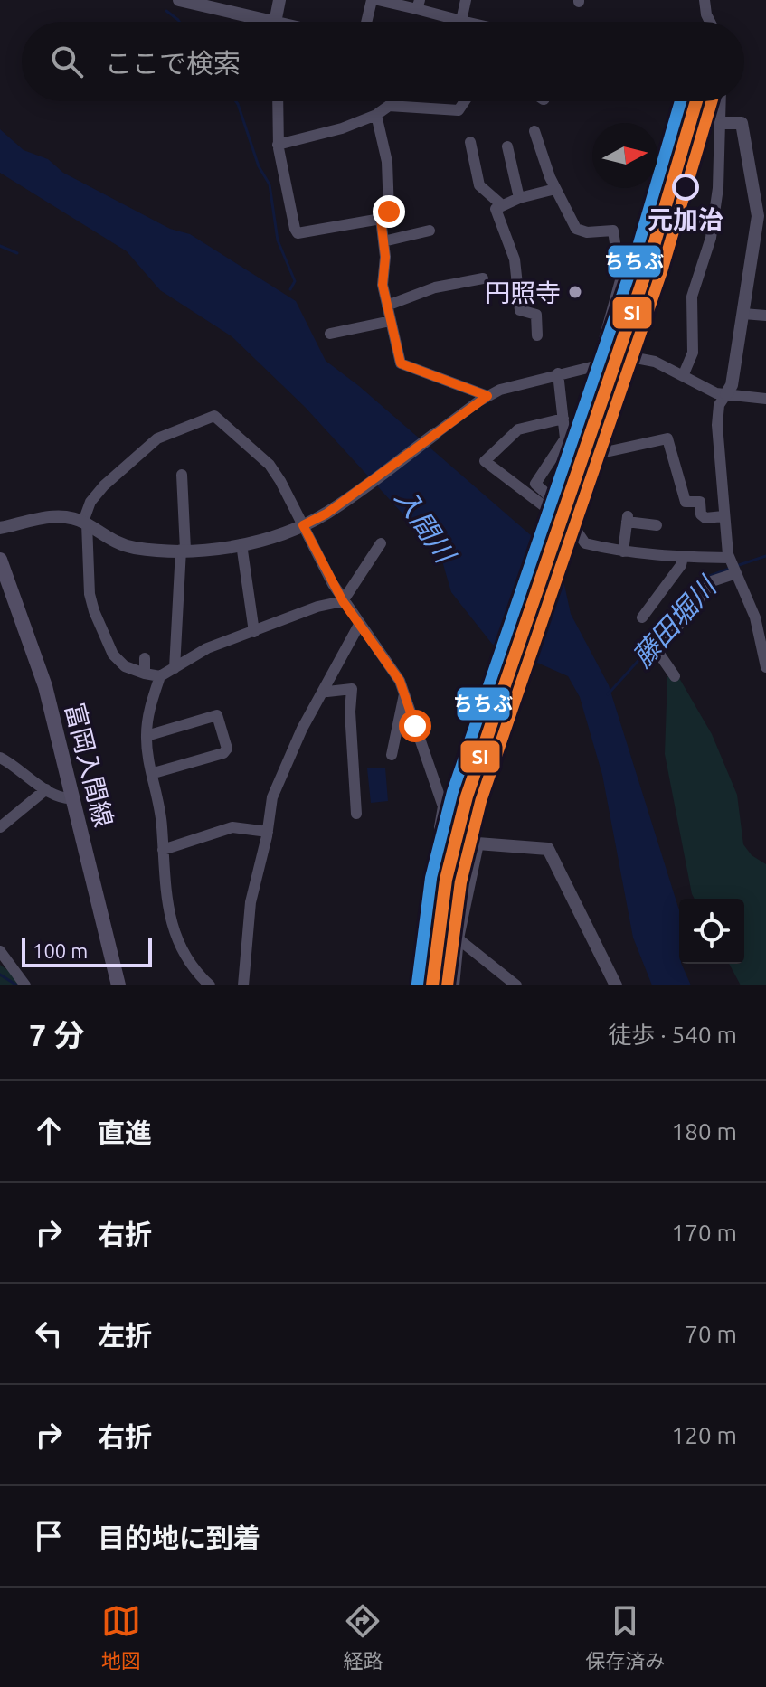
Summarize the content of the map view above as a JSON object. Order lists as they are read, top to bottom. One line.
{"streets":{"main road":["富岡入間線"]},"water":["入間川","藤田堀川"],"places":["元加治","円照寺"],"lines":["transit line SI","transit line ちちぶ"],"scale_bar":"100 m","north":"right","page":{"search":"ここで検索","scale":"100 m","heading":["7 分","徒歩 · 540 m"],"list":[["直進","180 m"],["右折","170 m"],["左折","70 m"],["右折","120 m"],"目的地に到着"],"nav":["地図","経路","保存済み"]}}
